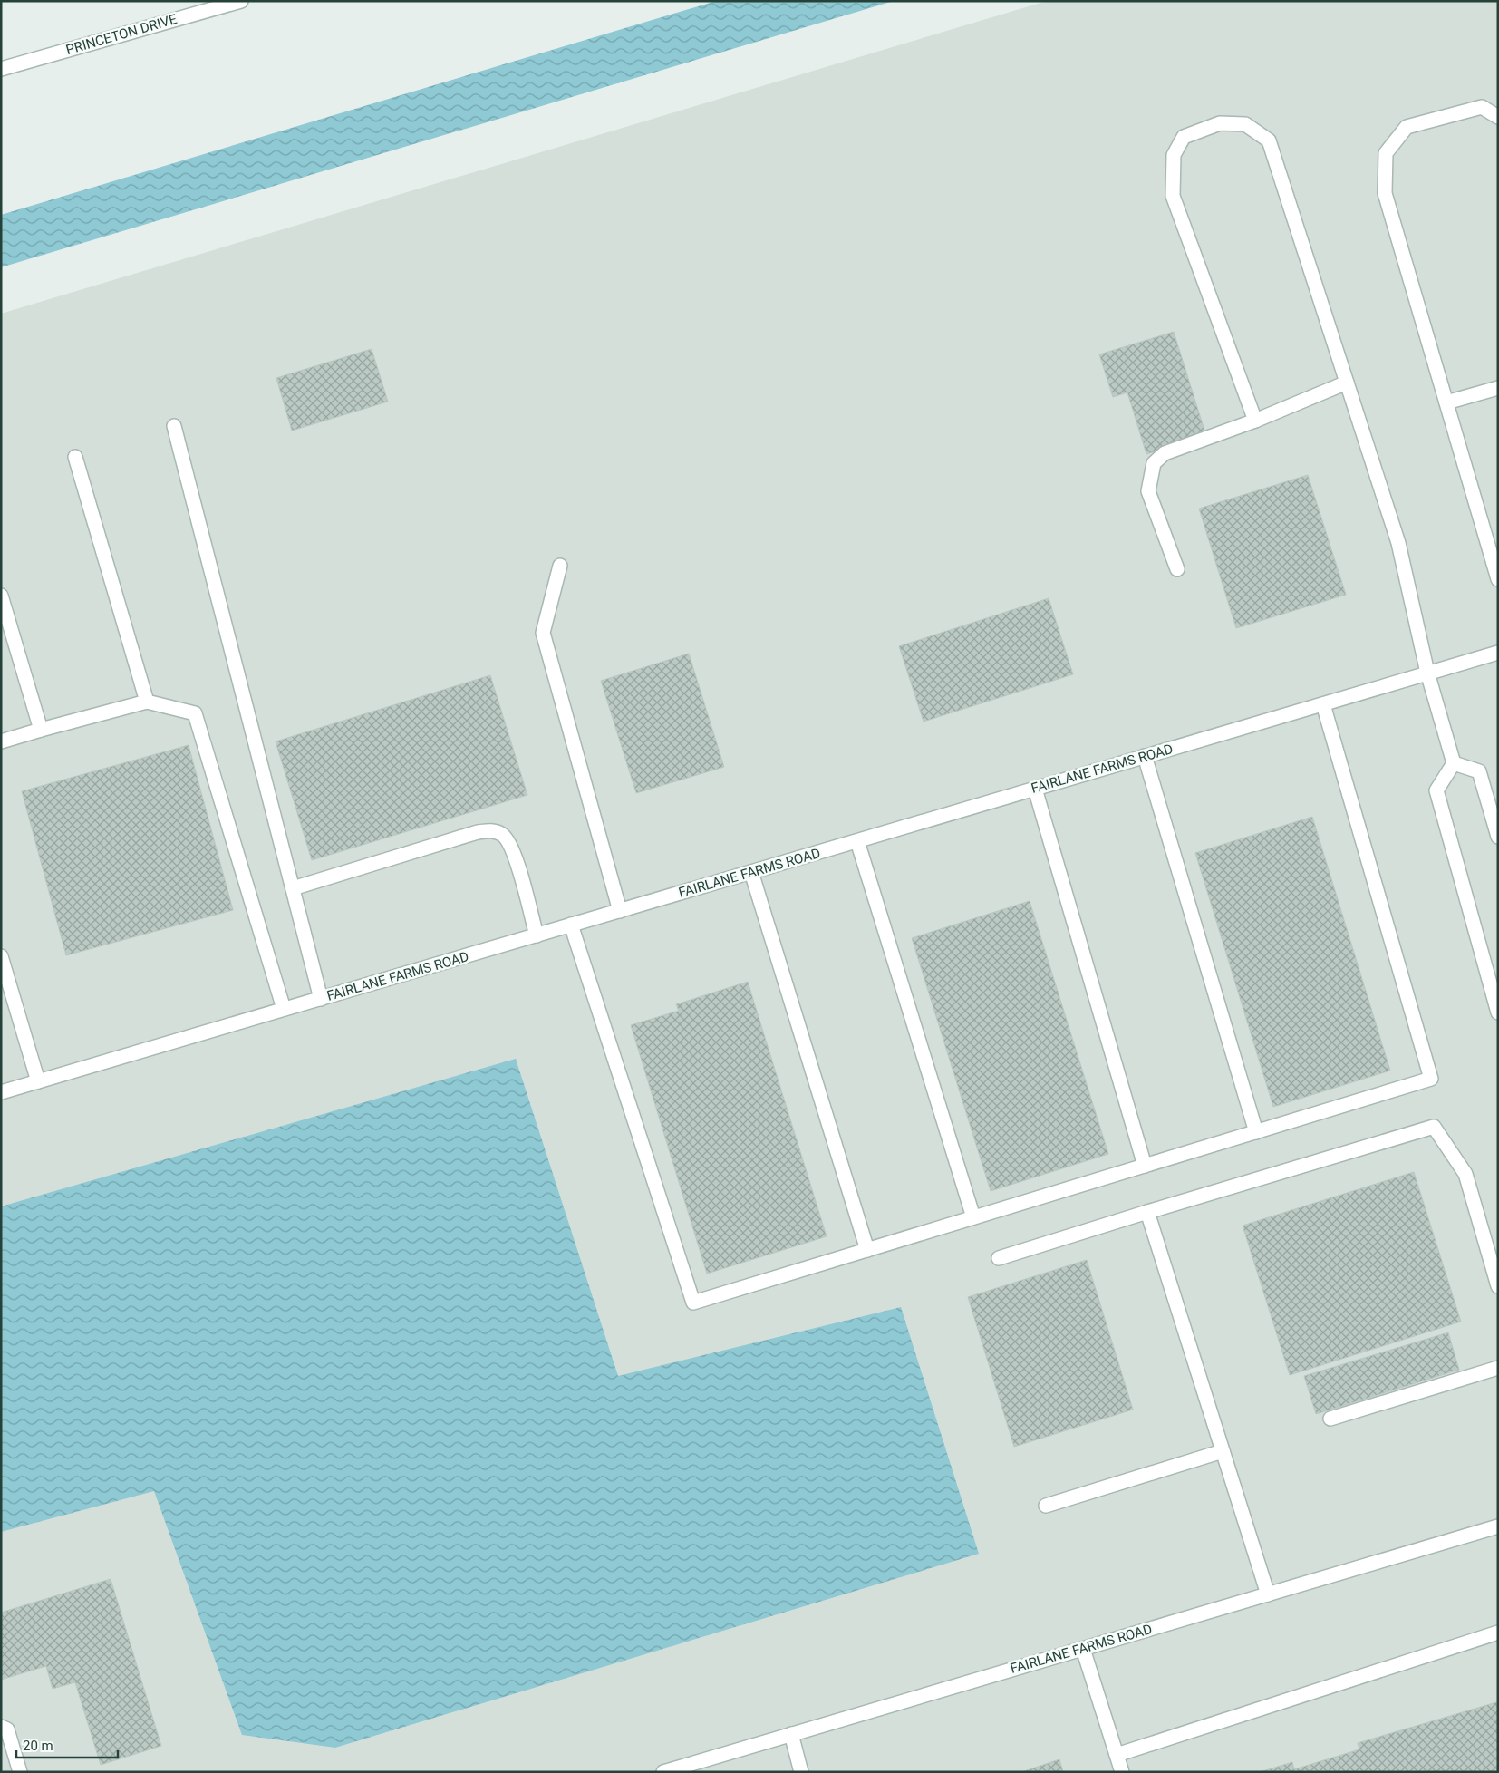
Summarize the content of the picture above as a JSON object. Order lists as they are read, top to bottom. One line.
{"streets":{"street":["PRINCETON DRIVE","FAIRLANE FARMS ROAD"]},"scale_bar":"20 m"}
